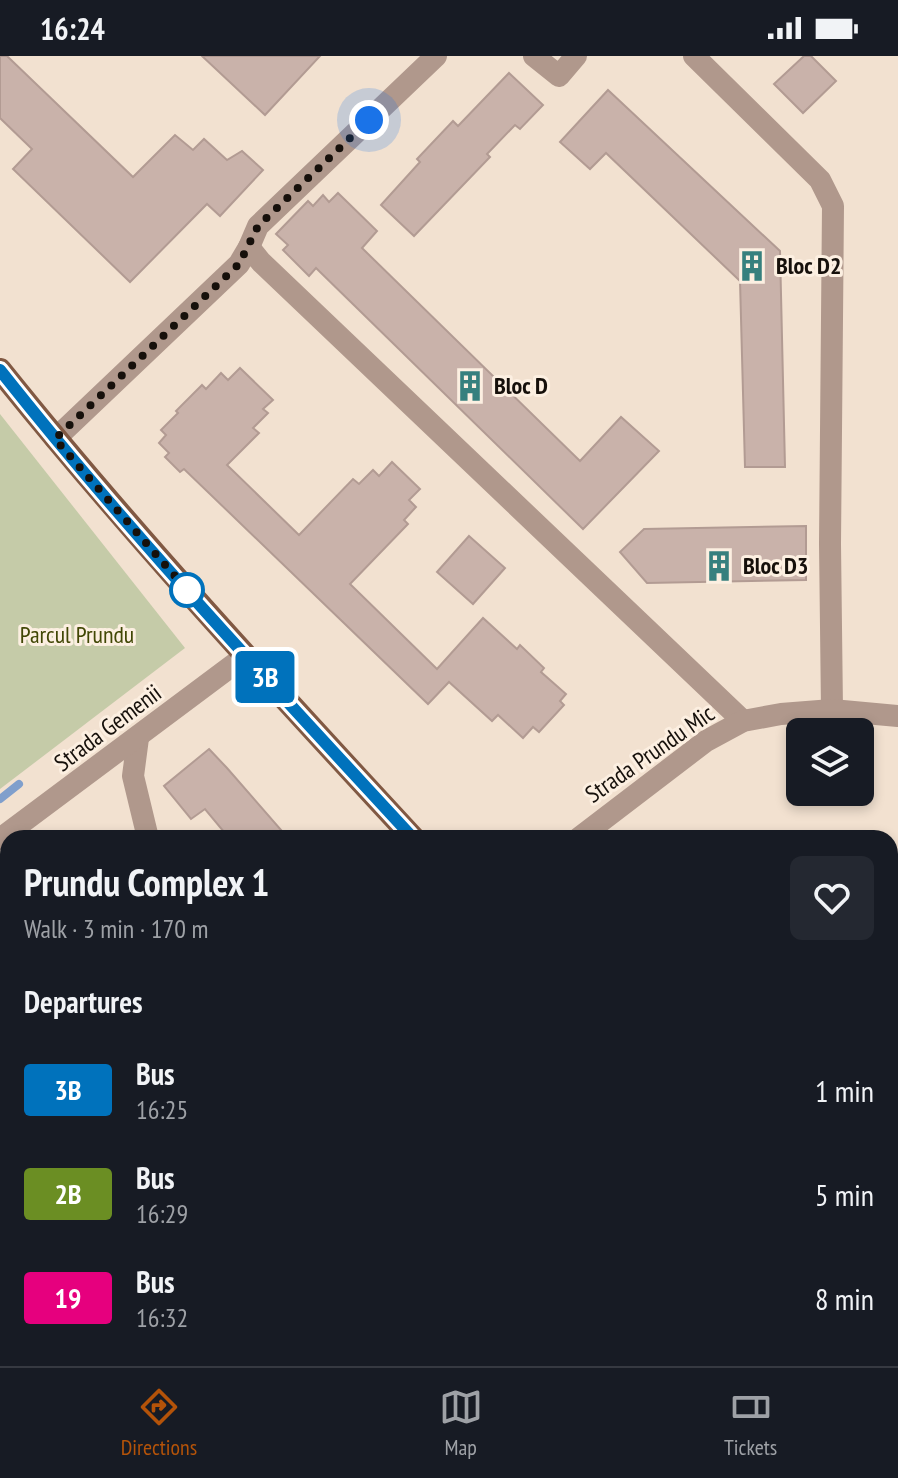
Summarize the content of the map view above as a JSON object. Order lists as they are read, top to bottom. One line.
{"streets":{"street":["Strada Gemenii","Strada Prundu Mic"]},"parks":["Parcul Prundu"],"places":{"building":["Bloc D2","Bloc D","Bloc D3"]},"lines":["bus line 3B"],"page":{"status":"16:24","on_map":"3B","heading":[["Prundu Complex 1","Walk · 3 min · 170 m"],"Departures"],"list":[{"mark":"3B","name":"Bus","note":"16:25","value":"1 min"},{"mark":"2B","name":"Bus","note":"16:29","value":"5 min"},{"mark":"19","name":"Bus","note":"16:32","value":"8 min"}],"tabs":["Directions","Map","Tickets"]}}
